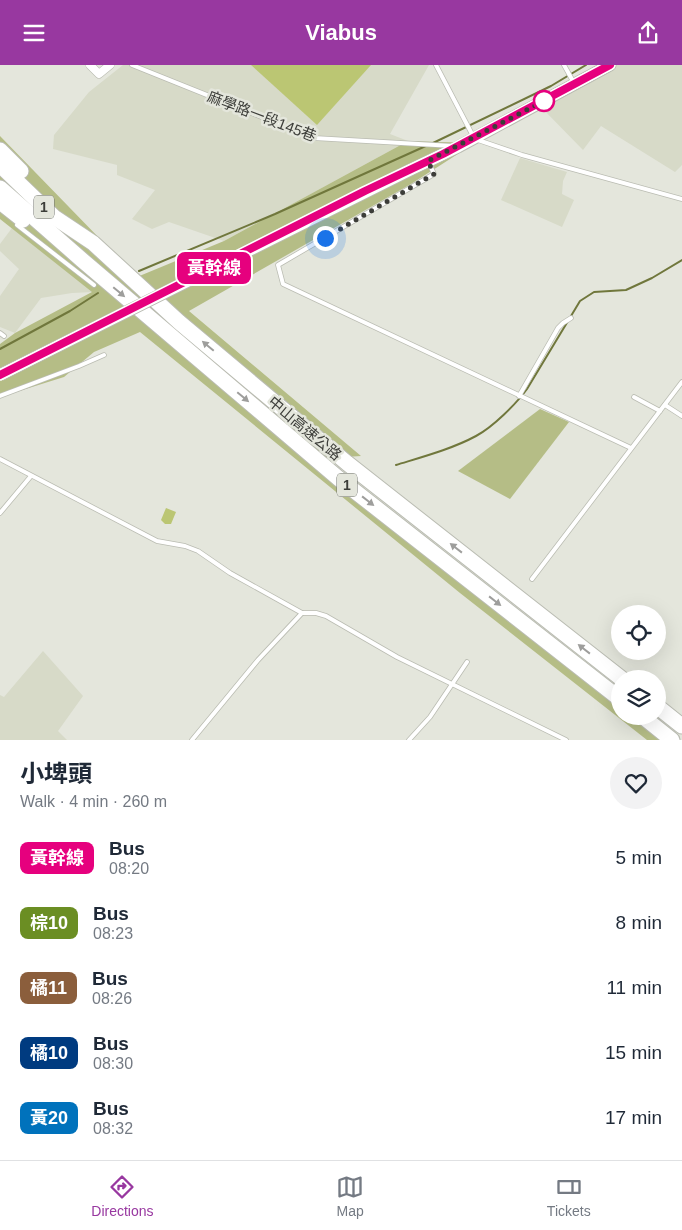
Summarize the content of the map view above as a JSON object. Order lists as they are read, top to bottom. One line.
{"streets":{"highway":["1","中山高速公路"],"lane":["麻學路一段145巷"]},"lines":["bus line 黃幹線"],"page":{"header":"Viabus","on_map":"黃幹線","heading":["小埤頭","Walk · 4 min · 260 m"],"list":[{"mark":"黃幹線","name":"Bus","note":"08:20","value":"5 min"},{"mark":"棕10","name":"Bus","note":"08:23","value":"8 min"},{"mark":"橘11","name":"Bus","note":"08:26","value":"11 min"},{"mark":"橘10","name":"Bus","note":"08:30","value":"15 min"},{"mark":"黃20","name":"Bus","note":"08:32","value":"17 min"}],"tabs":["Directions","Map","Tickets"]}}
